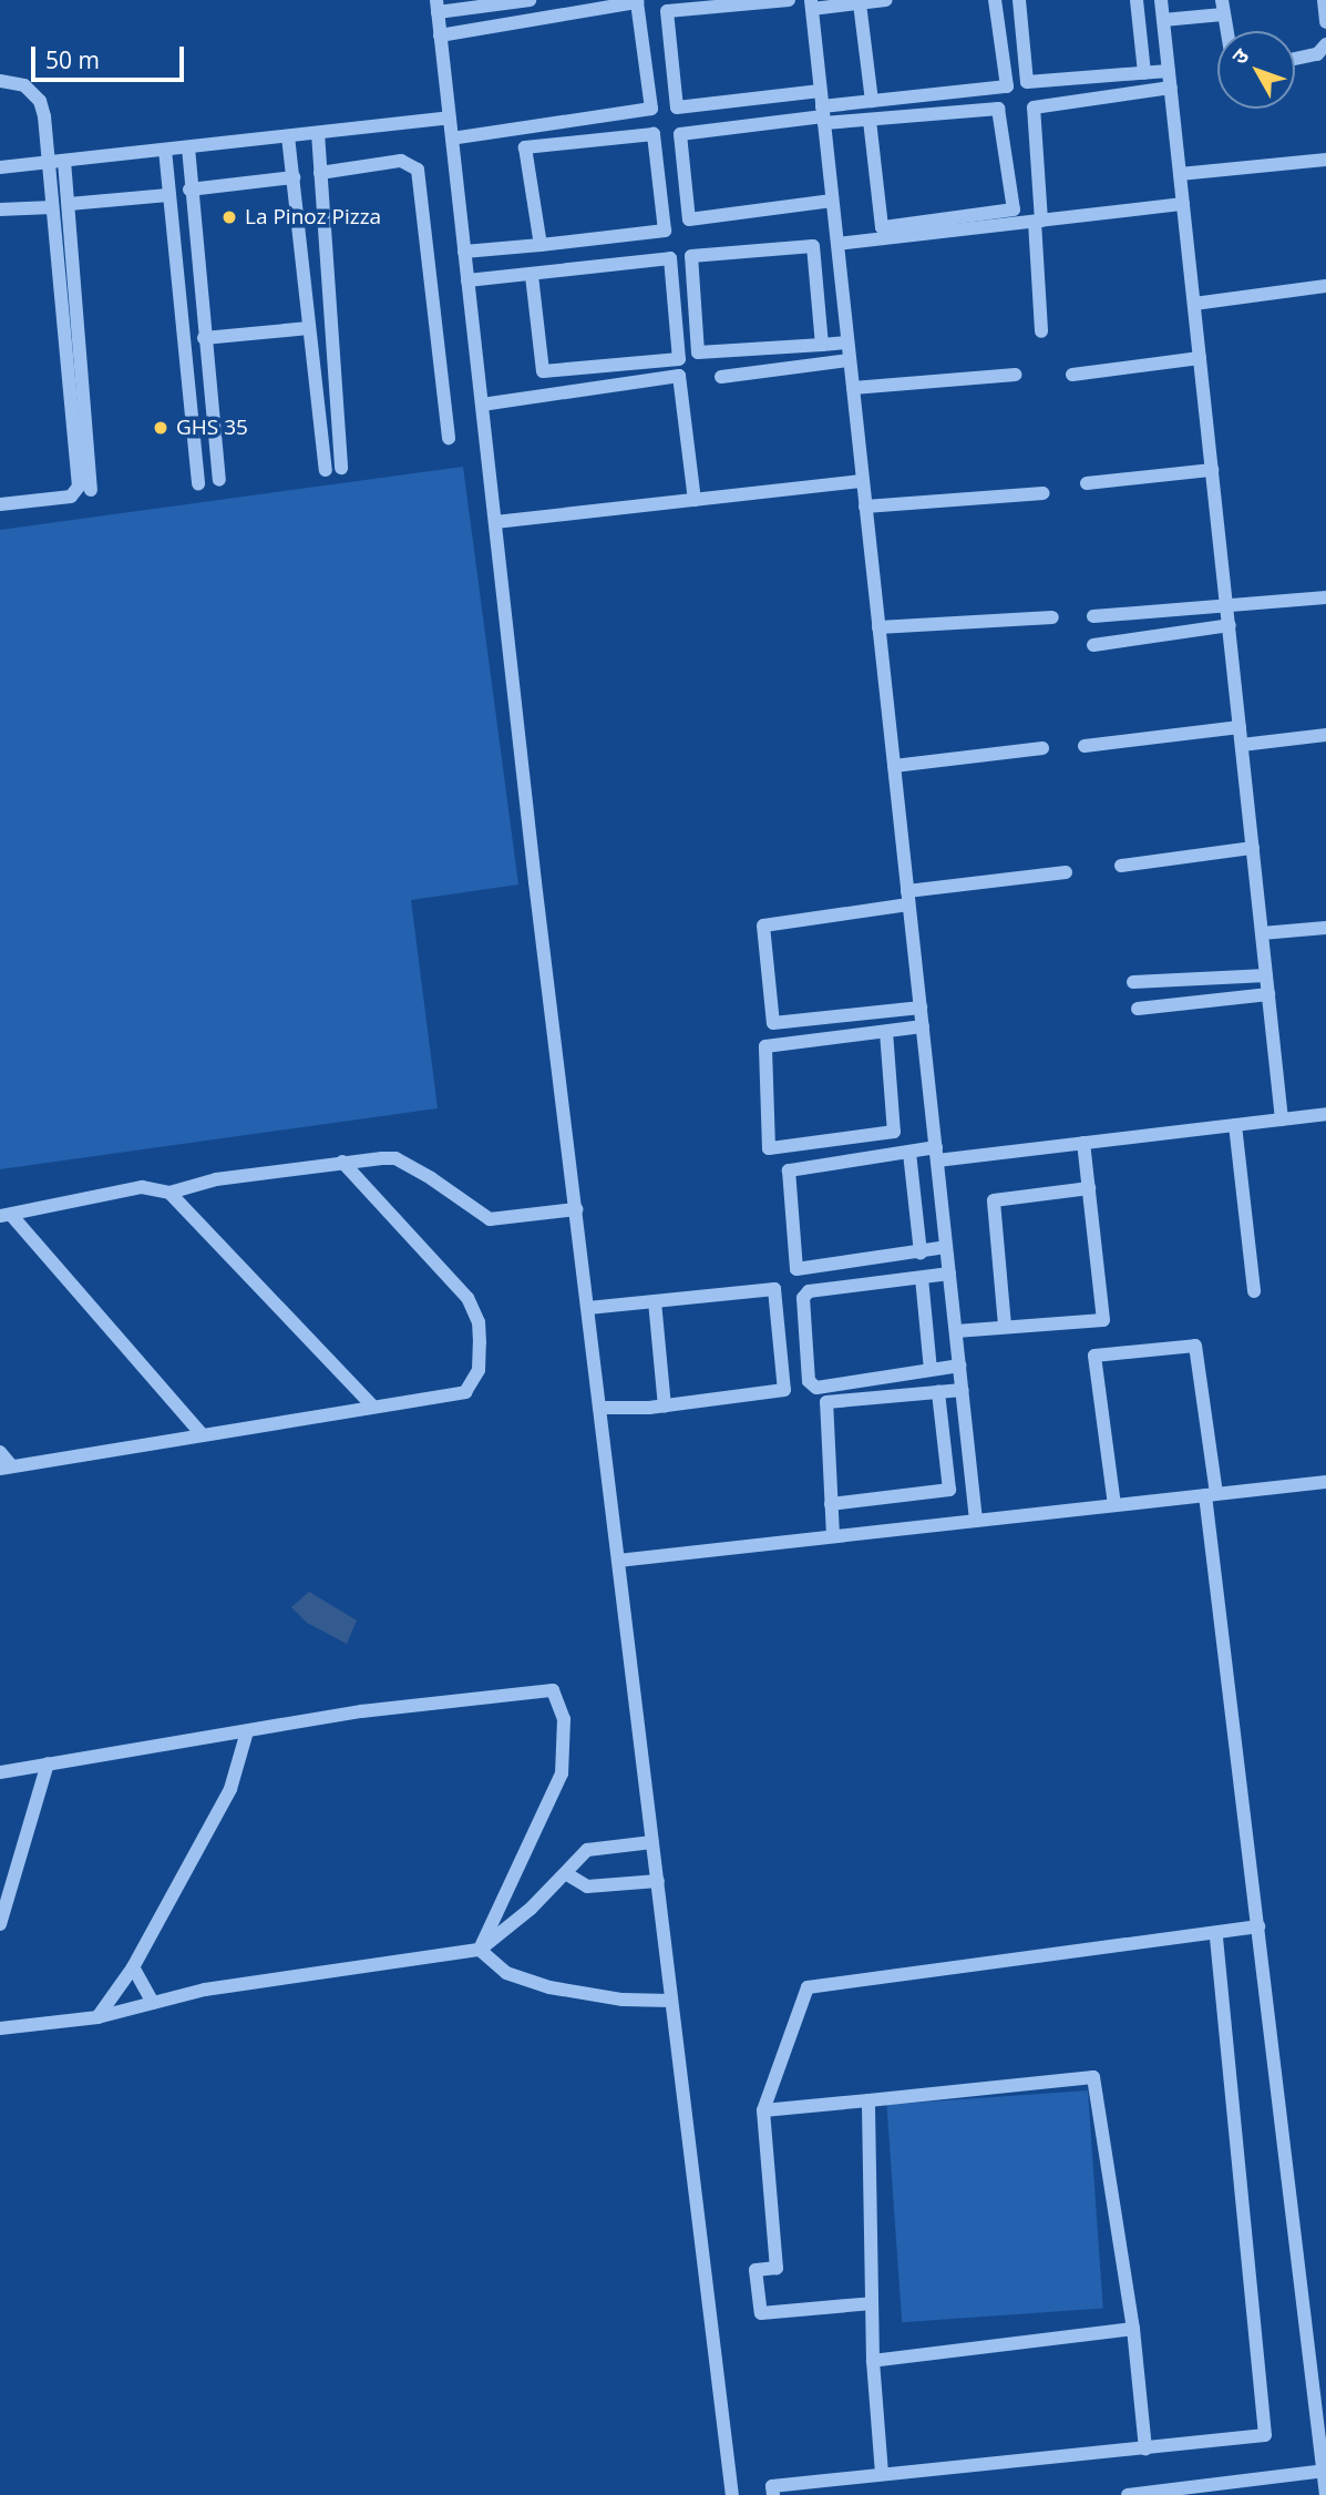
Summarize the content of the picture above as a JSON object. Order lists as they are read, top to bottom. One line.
{"places":["La Pinoz Pizza","GHS 35"],"scale_bar":"50 m","north":"top left"}
